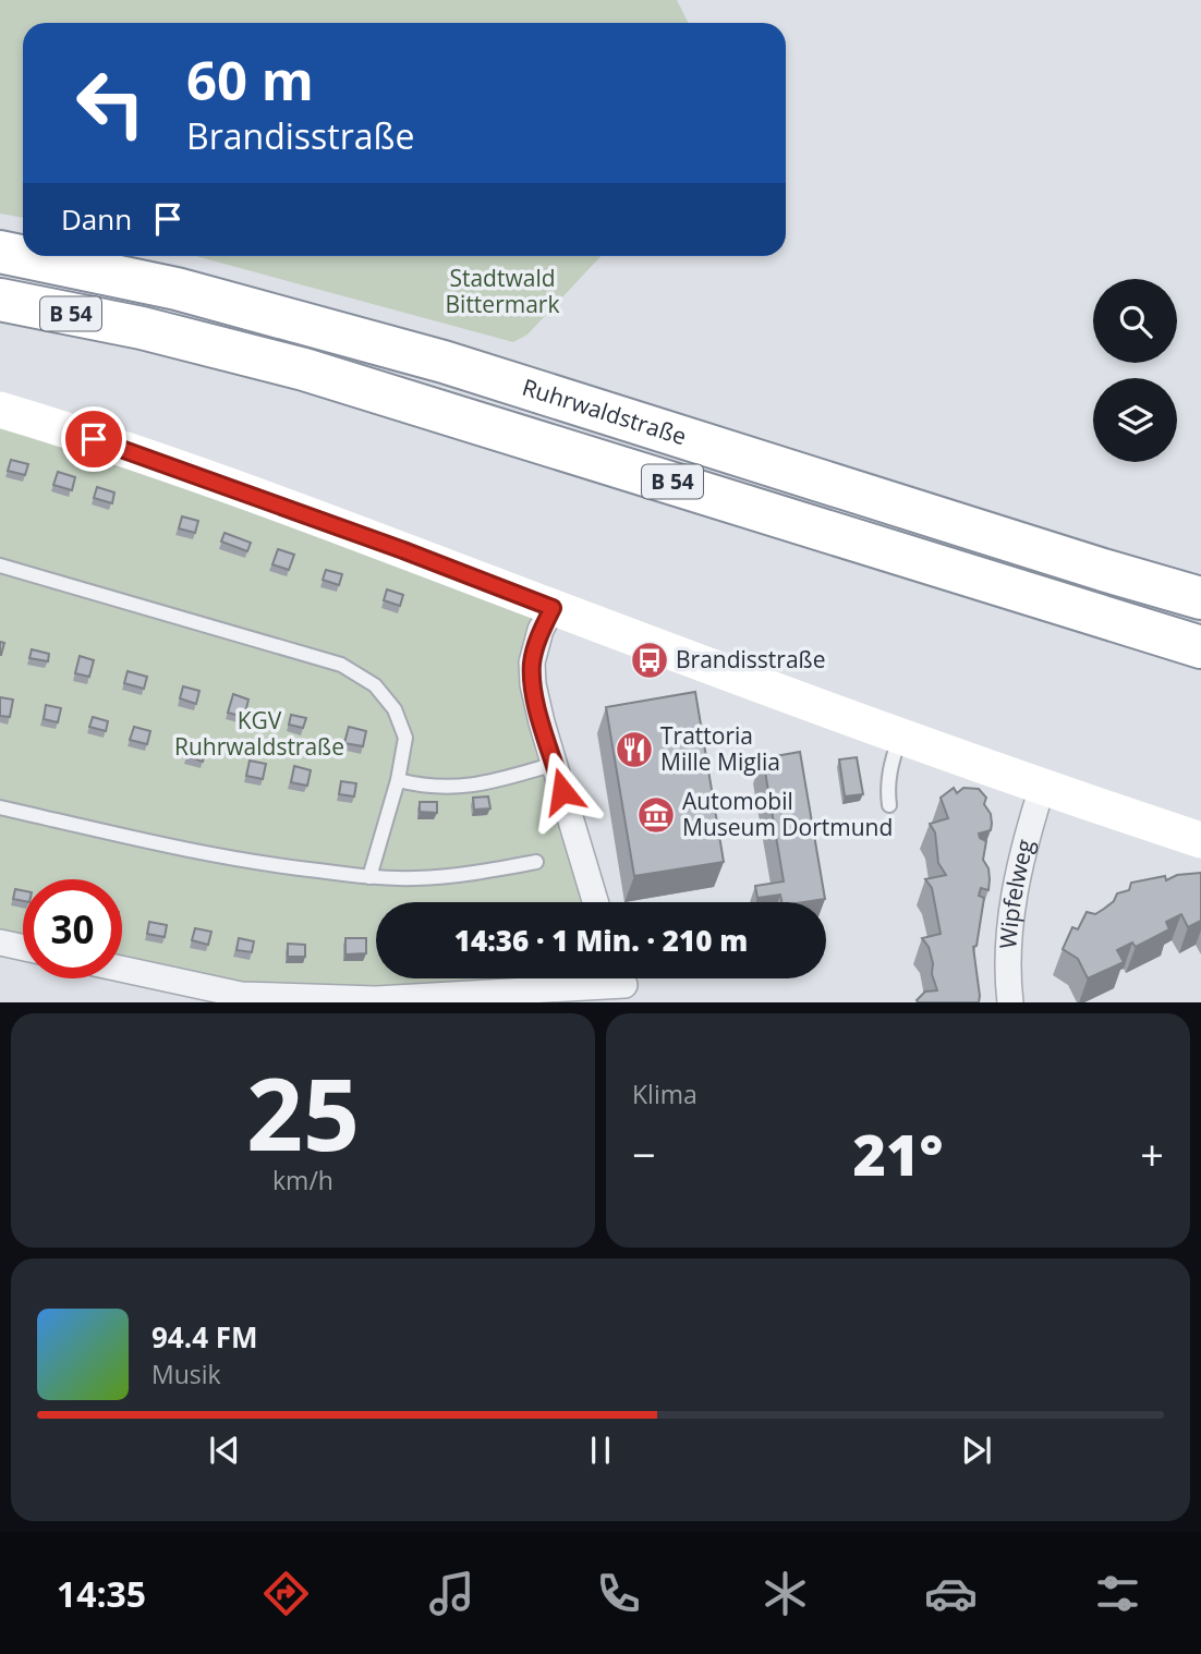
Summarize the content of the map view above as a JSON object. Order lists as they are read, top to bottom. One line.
{"streets":{"highway":["B 54","Ruhrwaldstraße"],"street":["Wipfelweg"]},"parks":["Stadtwald Bittermark","KGV Ruhrwaldstraße"],"places":{"bus stop":["Brandisstraße"],"restaurant":["Trattoria Mille Miglia"],"museum":["Automobil Museum Dortmund"]},"page":{"turn":["60 m","Brandisstraße"],"then":"Dann","limit":"30","trip":"14:36 · 1 Min. · 210 m","tile":[["25","km/h"],"Klima"],"heat":["−","21°","+"],"song":["94.4 FM","Musik"],"tabs":"14:35"}}
